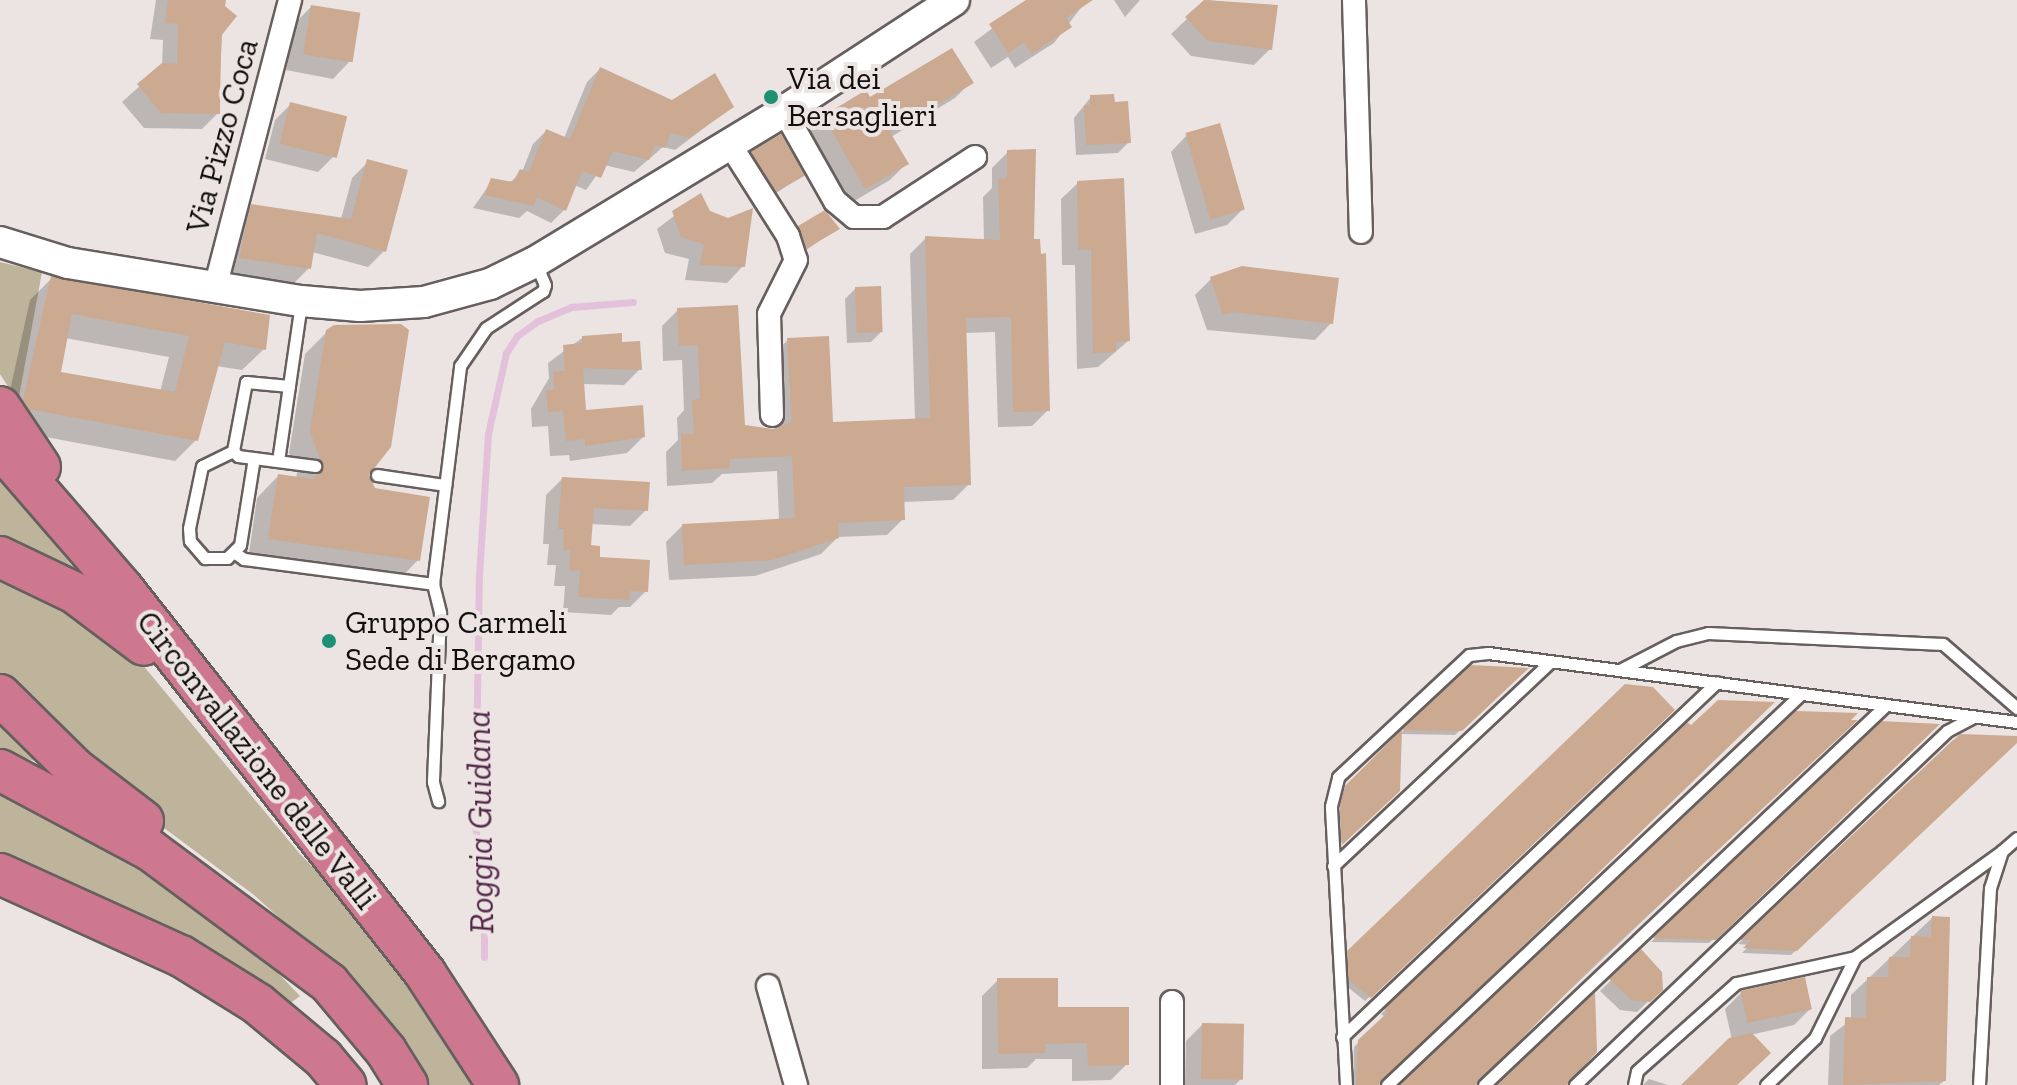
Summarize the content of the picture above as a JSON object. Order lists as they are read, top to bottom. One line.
{"streets":{"highway":["Circonvallazione delle Valli"],"street":["Via Pizzo Coca"]},"water":["Roggia Guidana"],"places":["Via dei Bersaglieri","Gruppo Carmeli Sede di Bergamo"]}
